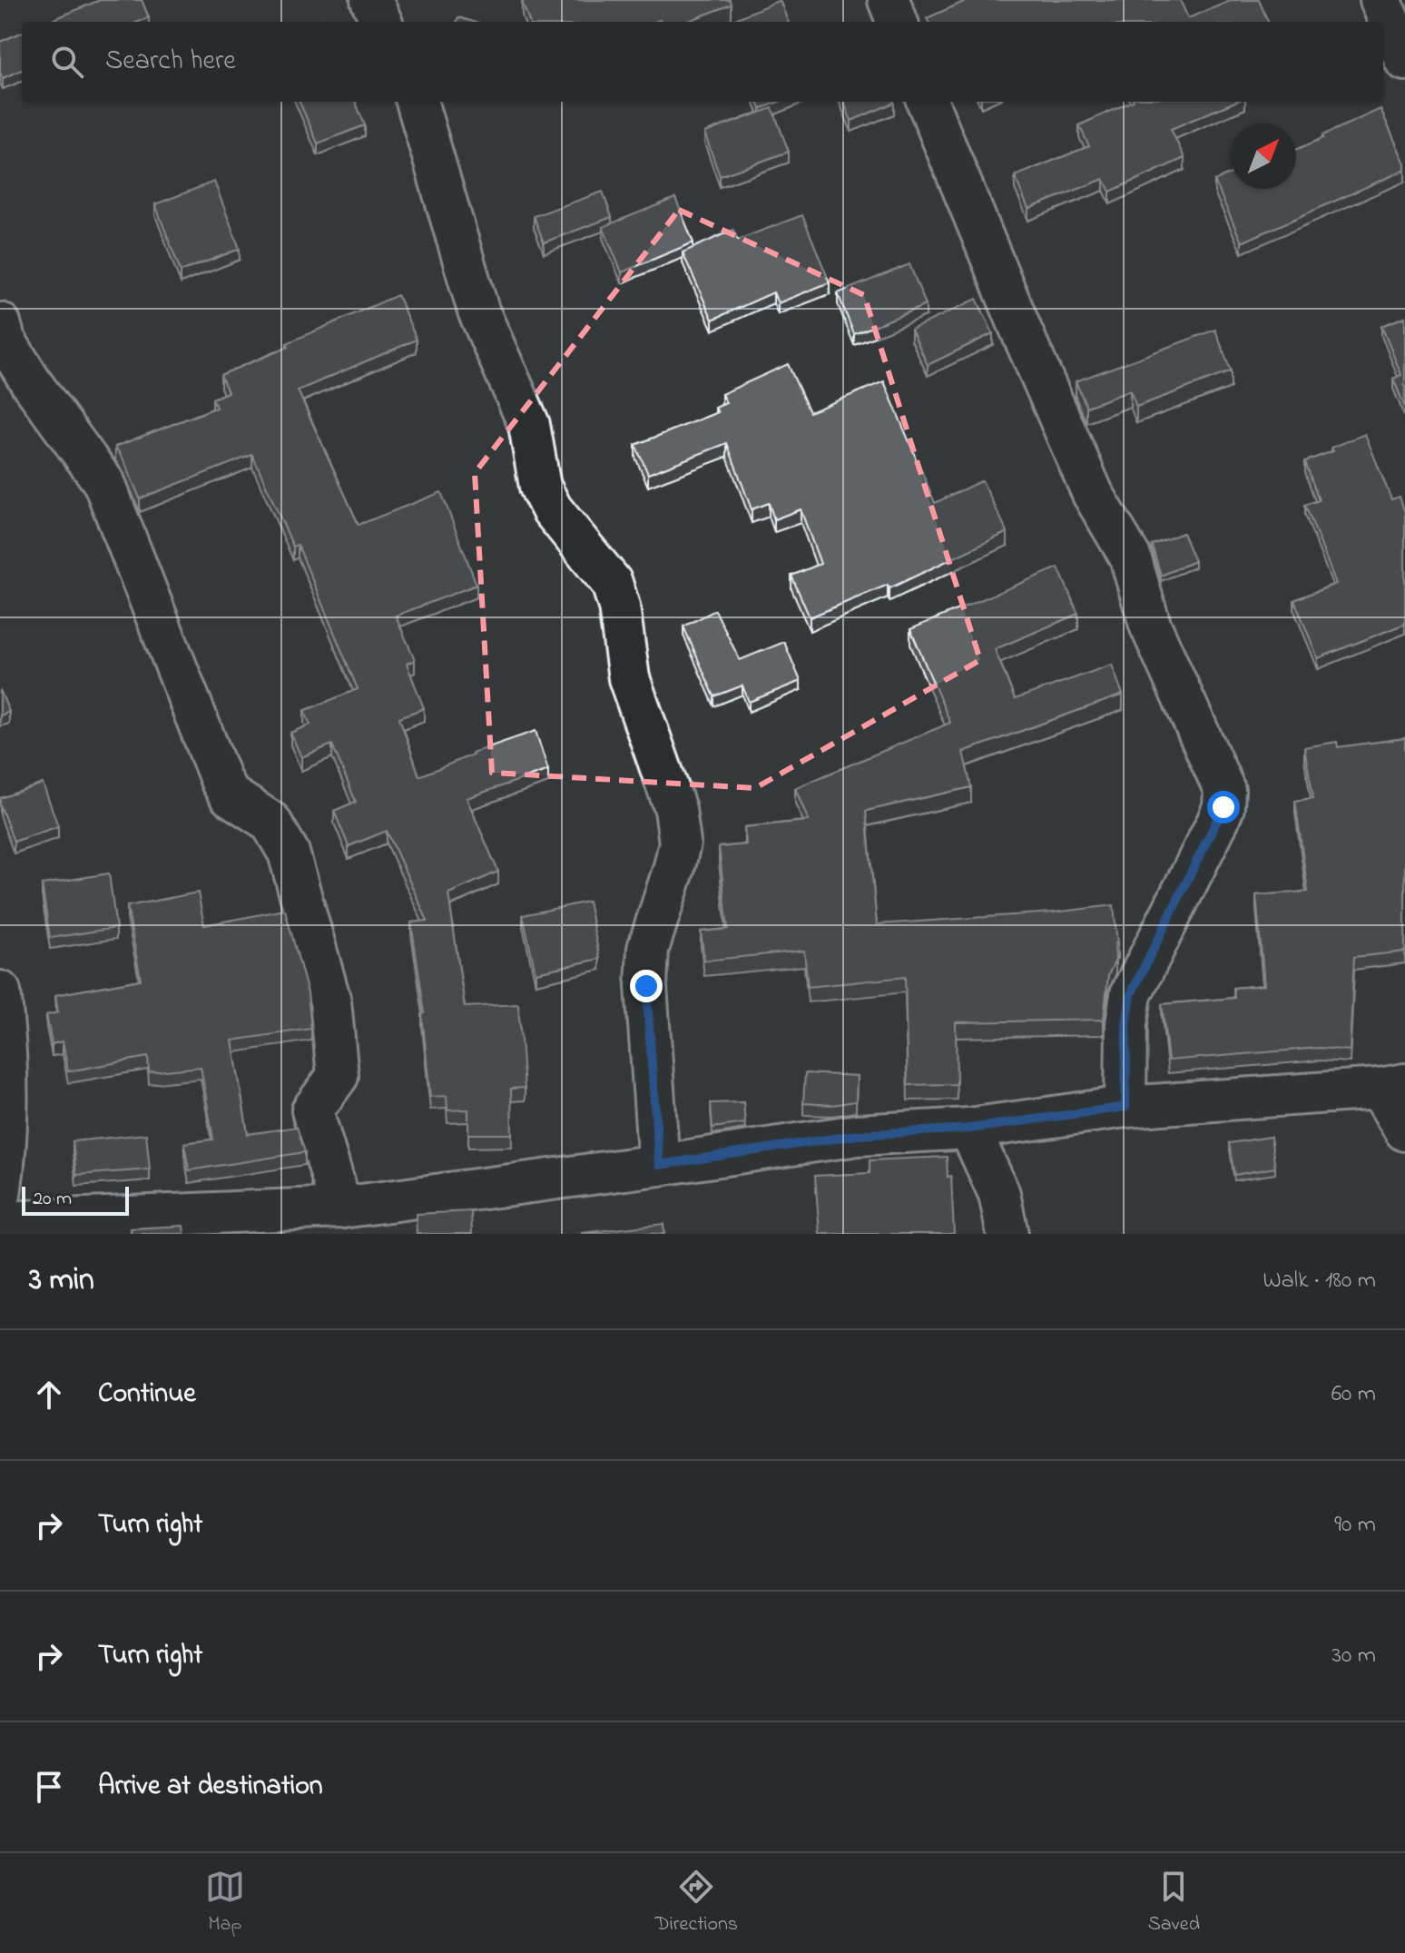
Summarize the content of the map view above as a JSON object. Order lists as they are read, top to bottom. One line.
{"scale_bar":"20 m","north":"top right","page":{"search":"Search here","scale":"20 m","heading":["3 min","Walk · 180 m"],"list":[["Continue","60 m"],["Turn right","90 m"],["Turn right","30 m"],"Arrive at destination"],"nav":["Map","Directions","Saved"]}}
